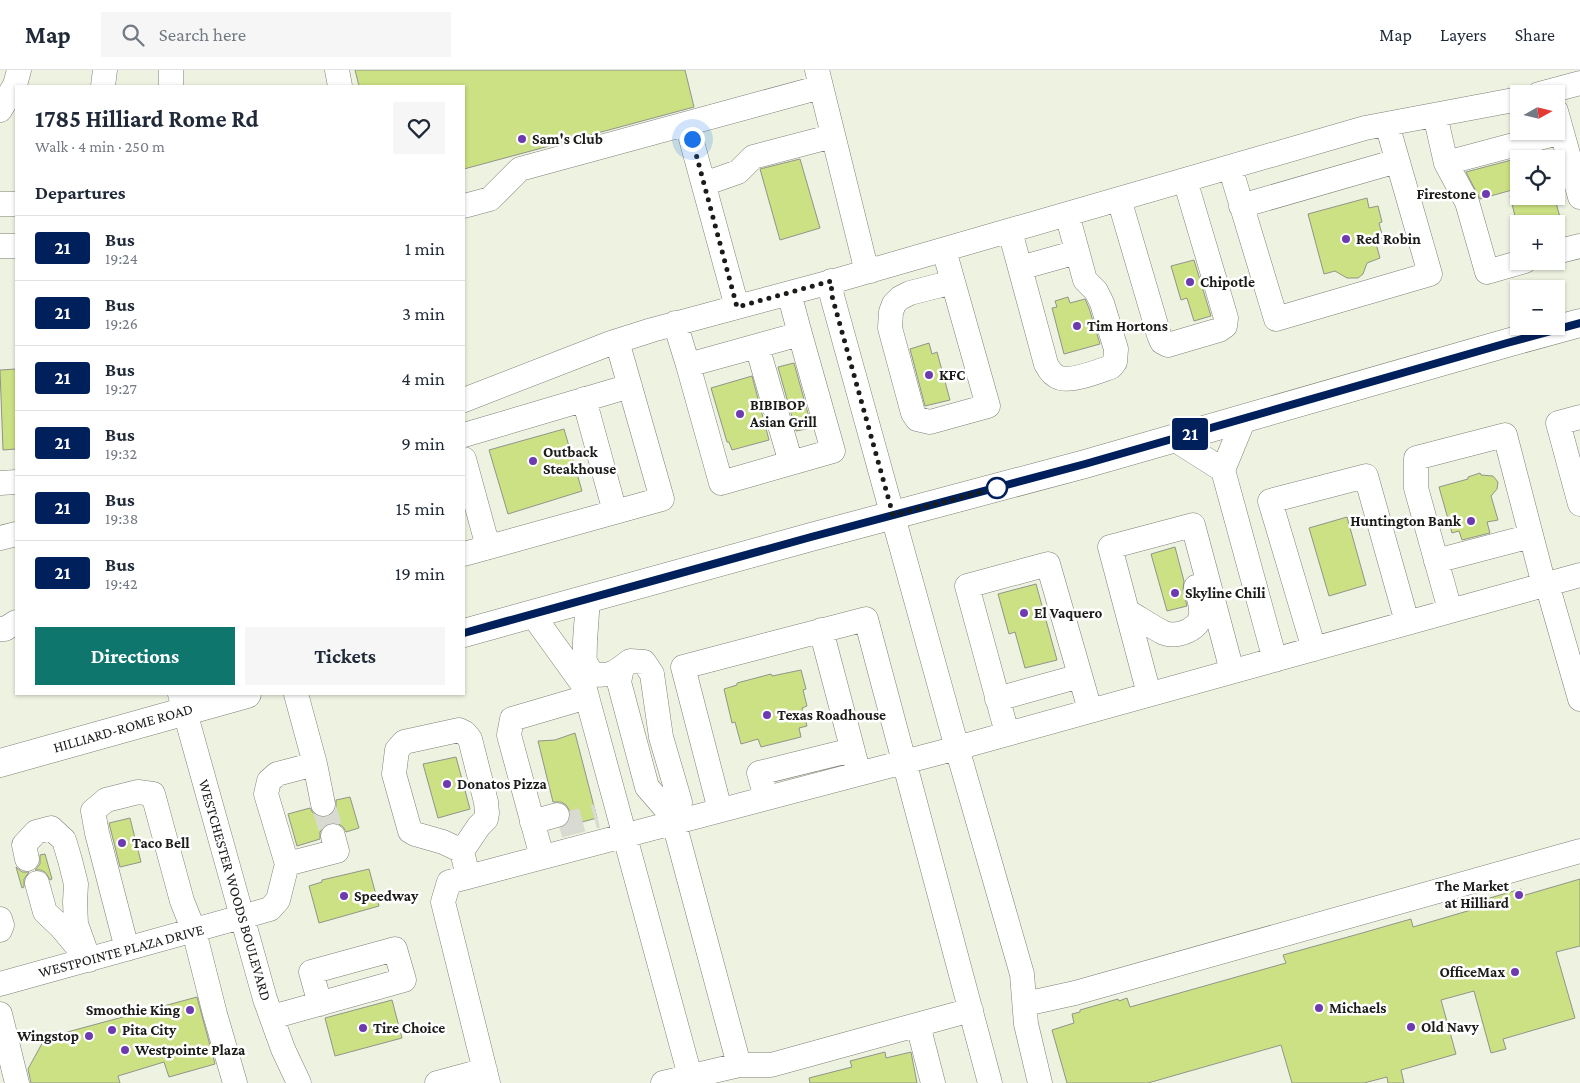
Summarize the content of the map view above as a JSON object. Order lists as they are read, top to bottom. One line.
{"streets":{"main road":["HILLIARD-ROME ROAD"],"street":["WESTCHESTER WOODS BOULEVARD","WESTPOINTE PLAZA DRIVE"]},"crossings":[["HILLIARD-ROME ROAD","WESTCHESTER WOODS BOULEVARD"],["WESTCHESTER WOODS BOULEVARD","WESTPOINTE PLAZA DRIVE"]],"places":["Sam's Club","Firestone","Red Robin","Chipotle","Tim Hortons","KFC","BIBIBOP Asian Grill","Outback Steakhouse","Huntington Bank","Skyline Chili","El Vaquero","Texas Roadhouse","Donatos Pizza","Taco Bell","The Market at Hilliard","Speedway","OfficeMax","Michaels","Smoothie King","Old Navy","Tire Choice","Pita City","Wingstop","Westpointe Plaza"],"lines":["bus line 21"],"north":"right","page":{"header":"Map","search":"Search here","nav":["Map","Layers","Share"],"on_map":"21","map_buttons":["+","−"],"heading":[["1785 Hilliard Rome Rd","Walk · 4 min · 250 m"],"Departures"],"list":[{"mark":"21","name":"Bus","note":"19:24","value":"1 min"},{"mark":"21","name":"Bus","note":"19:26","value":"3 min"},{"mark":"21","name":"Bus","note":"19:27","value":"4 min"},{"mark":"21","name":"Bus","note":"19:32","value":"9 min"},{"mark":"21","name":"Bus","note":"19:38","value":"15 min"},{"mark":"21","name":"Bus","note":"19:42","value":"19 min"}],"buttons":["Directions","Tickets"]}}
